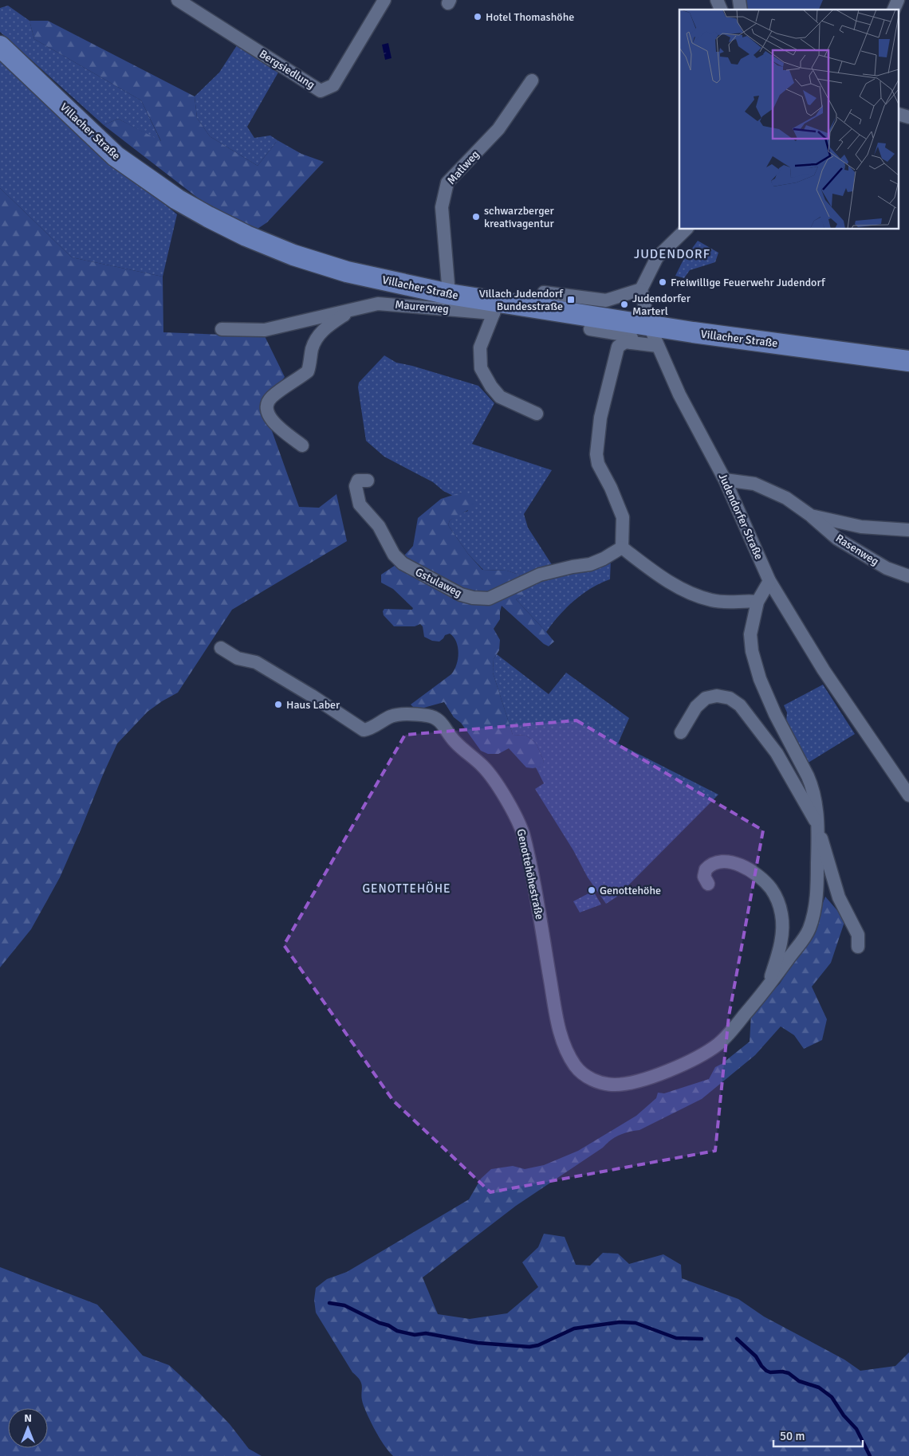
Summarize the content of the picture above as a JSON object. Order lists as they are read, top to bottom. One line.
{"streets":{"main road":["Villacher Straße"],"street":["Bergsiedlung","Matlweg","Maurerweg","Judendorfer Straße","Rasenweg","Gstulaweg","Genottehöhestraße"]},"crossings":[["Villacher Straße","Matlweg"],["Villacher Straße","Maurerweg"],["Villacher Straße","Judendorfer Straße"],["Judendorfer Straße","Rasenweg"],["Judendorfer Straße","Genottehöhestraße"]],"districts":["JUDENDORF","GENOTTEHÖHE"],"places":{"other":["Hotel Thomashöhe","schwarzberger kreativagentur","Freiwillige Feuerwehr Judendorf","Judendorfer Marterl","Haus Laber","Genottehöhe"],"transit":["Villach Judendorf Bundesstraße"]},"scale_bar":"50 m","north":"top"}
